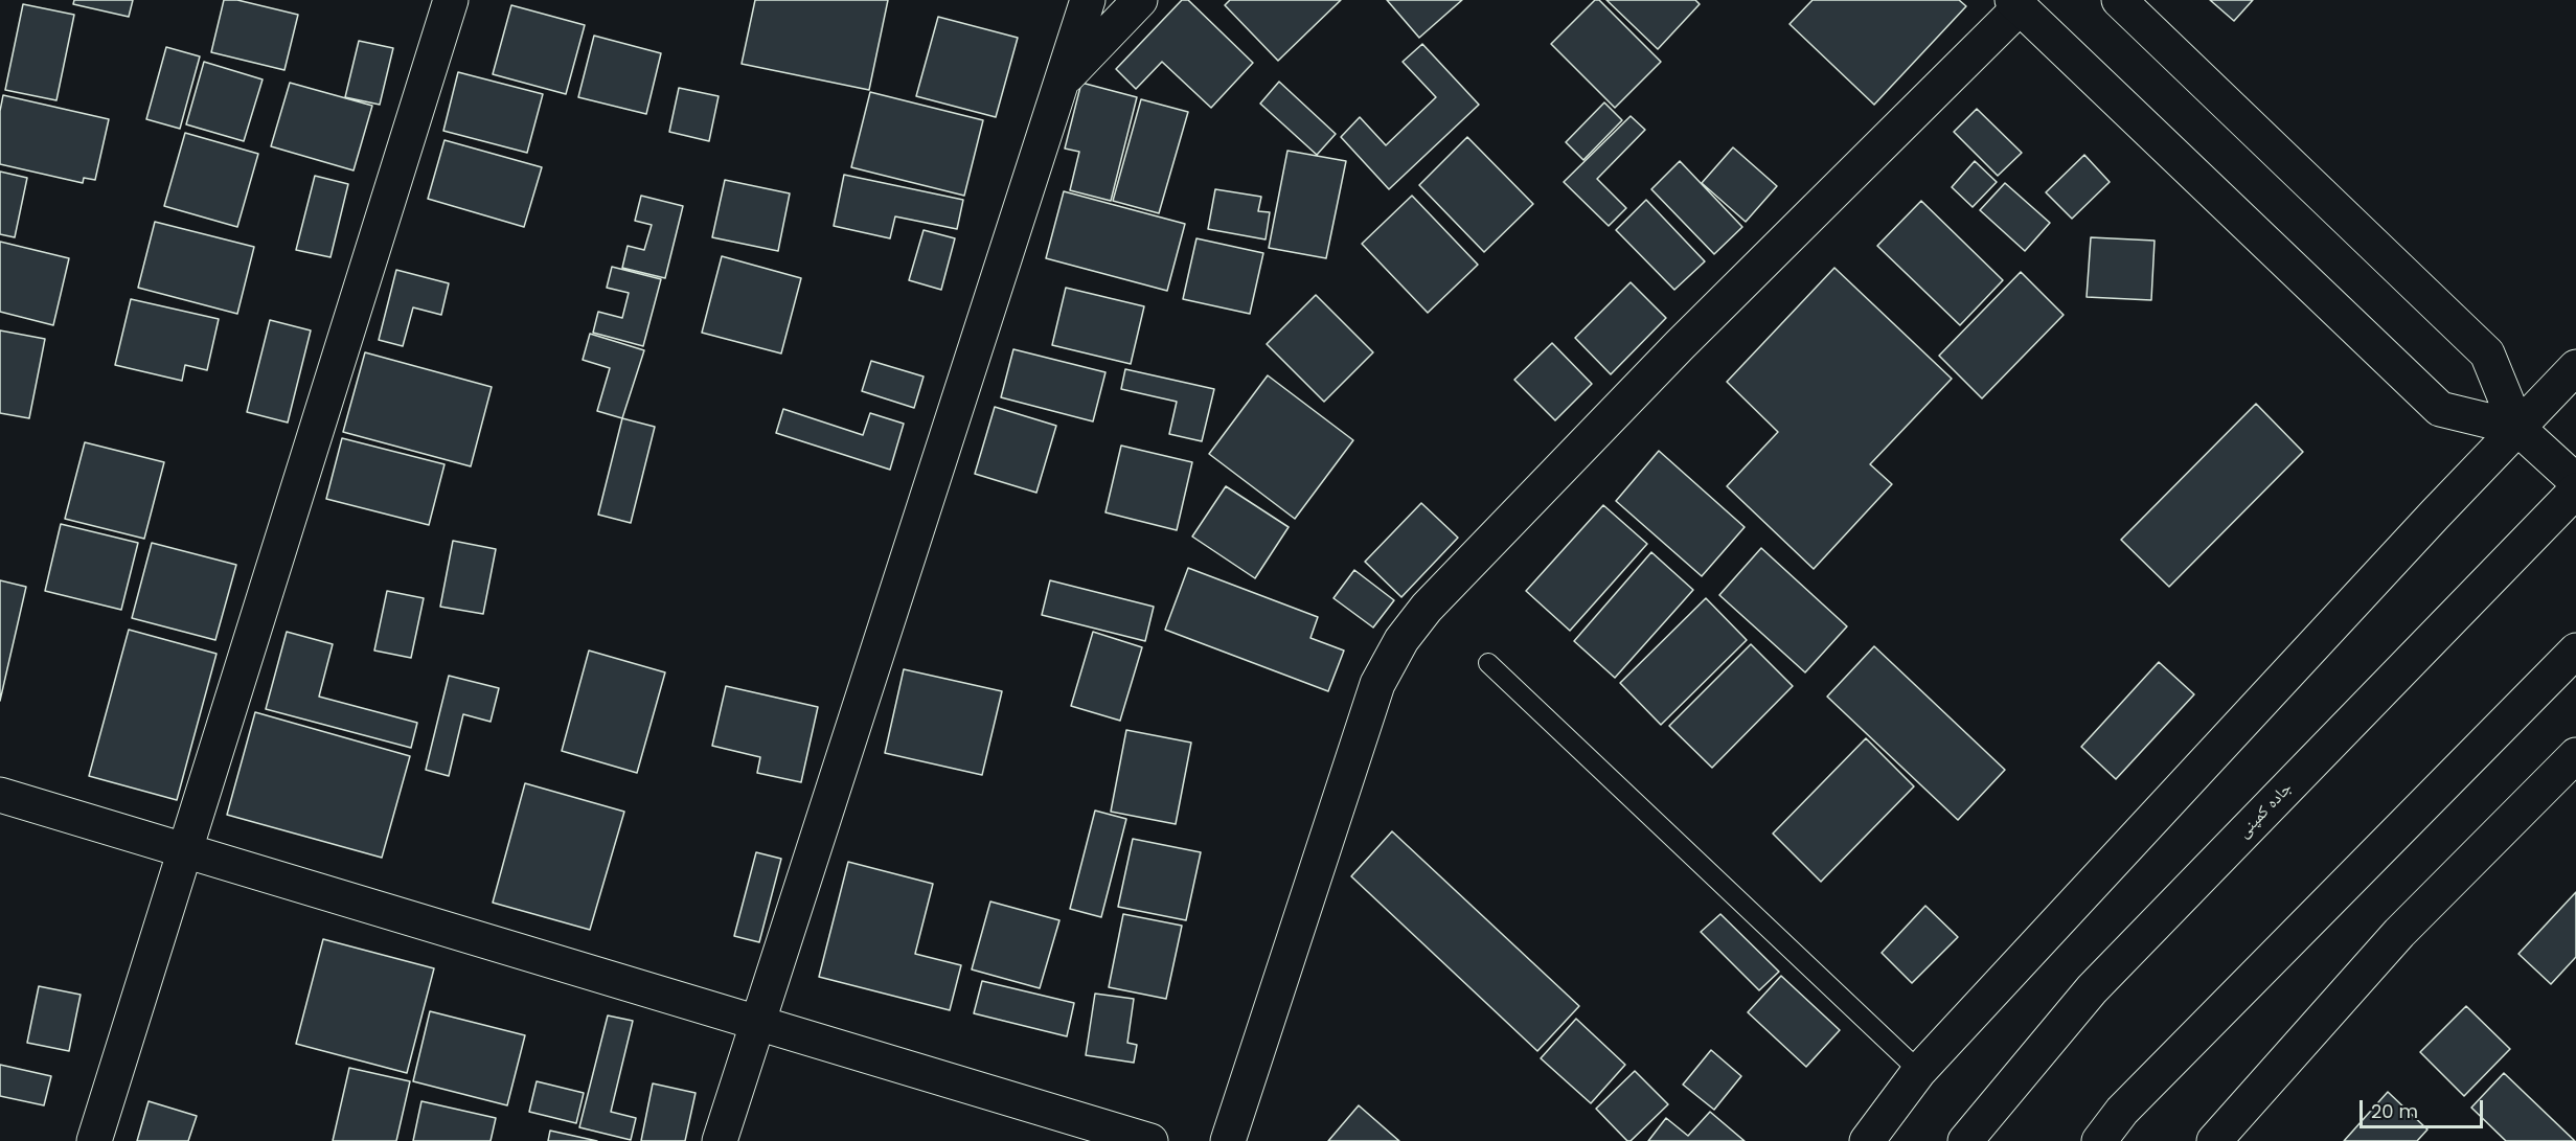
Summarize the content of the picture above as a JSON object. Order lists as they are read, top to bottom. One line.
{"streets":{"main road":["جاده کمپنی"]},"scale_bar":"20 m"}
